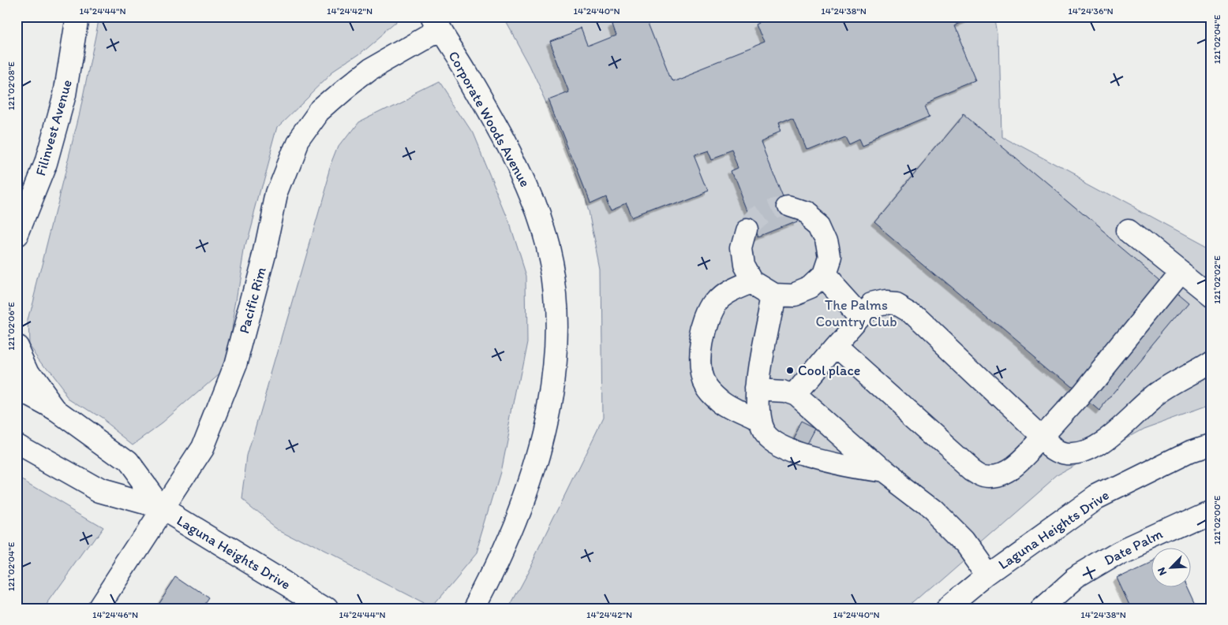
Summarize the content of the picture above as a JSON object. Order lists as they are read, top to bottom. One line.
{"streets":{"street":["Corporate Woods Avenue","Filinvest Avenue","Pacific Rim","Laguna Heights Drive","Date Palm"]},"crossings":[["Corporate Woods Avenue","Pacific Rim"],["Pacific Rim","Laguna Heights Drive"]],"parks":["The Palms Country Club"],"places":["Cool place"],"north":"bottom left","coordinates":["14°24'44\"N","14°24'42\"N","14°24'40\"N","14°24'38\"N","14°24'36\"N","121°02'04\"E","121°02'08\"E","121°02'02\"E","121°02'06\"E","121°02'00\"E","14°24'46\"N"]}
